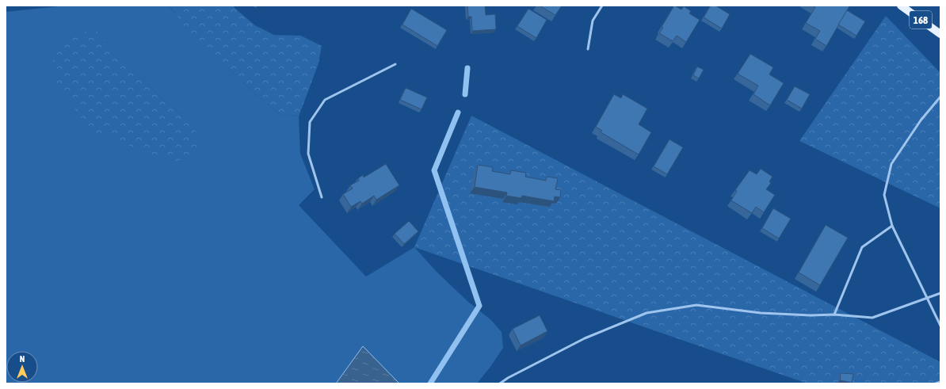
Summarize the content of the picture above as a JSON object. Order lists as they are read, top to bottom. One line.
{"streets":{"main road":["168"]},"north":"top"}
